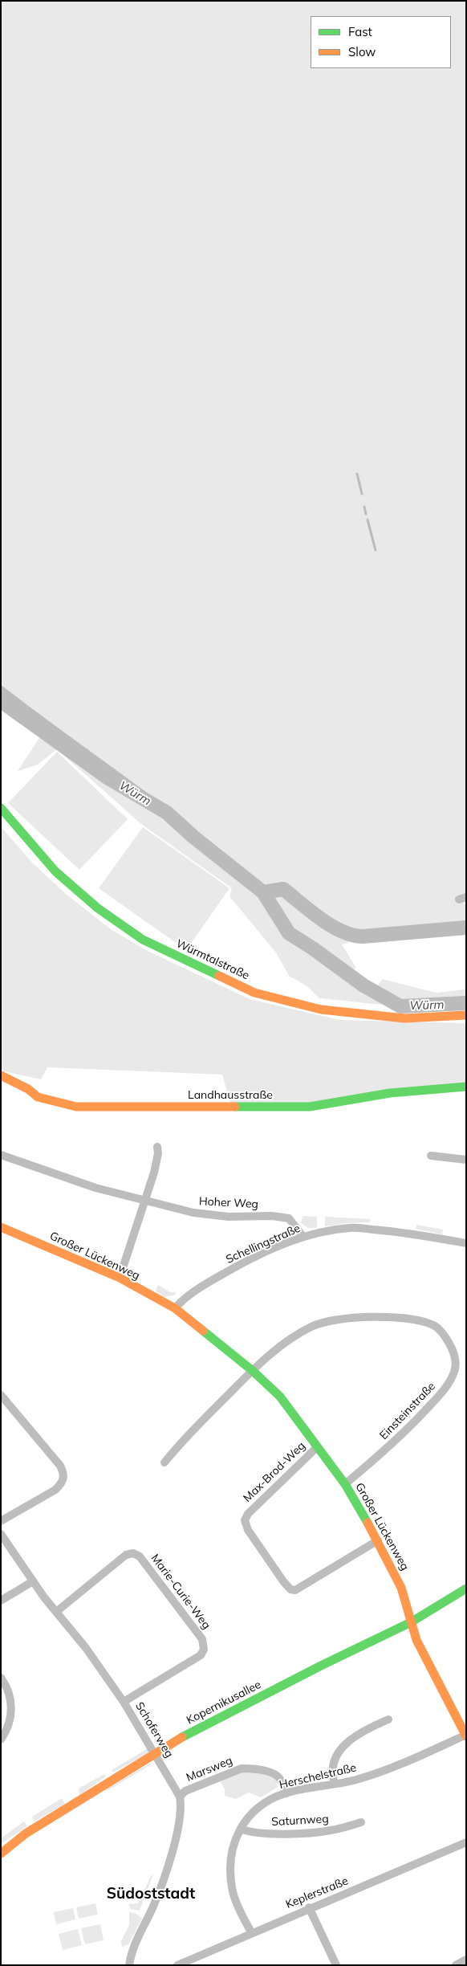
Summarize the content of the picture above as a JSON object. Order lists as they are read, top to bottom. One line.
{"streets":{"street":["Würmtalstraße","Landhausstraße","Hoher Weg","Schellingstraße","Großer Lückenweg","Einsteinstraße","Max-Brod-Weg","Marie-Curie-Weg","Kopernikusallee","Schoferweg","Marsweg","Herschelstraße","Saturnweg","Keplerstraße"]},"crossings":[["Hoher Weg","Schellingstraße"],["Schellingstraße","Großer Lückenweg"],["Großer Lückenweg","Einsteinstraße"],["Großer Lückenweg","Max-Brod-Weg"],["Großer Lückenweg","Kopernikusallee"],["Großer Lückenweg","Herschelstraße"],["Marie-Curie-Weg","Schoferweg"],["Kopernikusallee","Schoferweg"],["Schoferweg","Marsweg"],["Marsweg","Herschelstraße"],["Herschelstraße","Saturnweg"],["Herschelstraße","Keplerstraße"]],"districts":["Südoststadt"],"water":["Würm"],"legend":["Fast","Slow"]}
